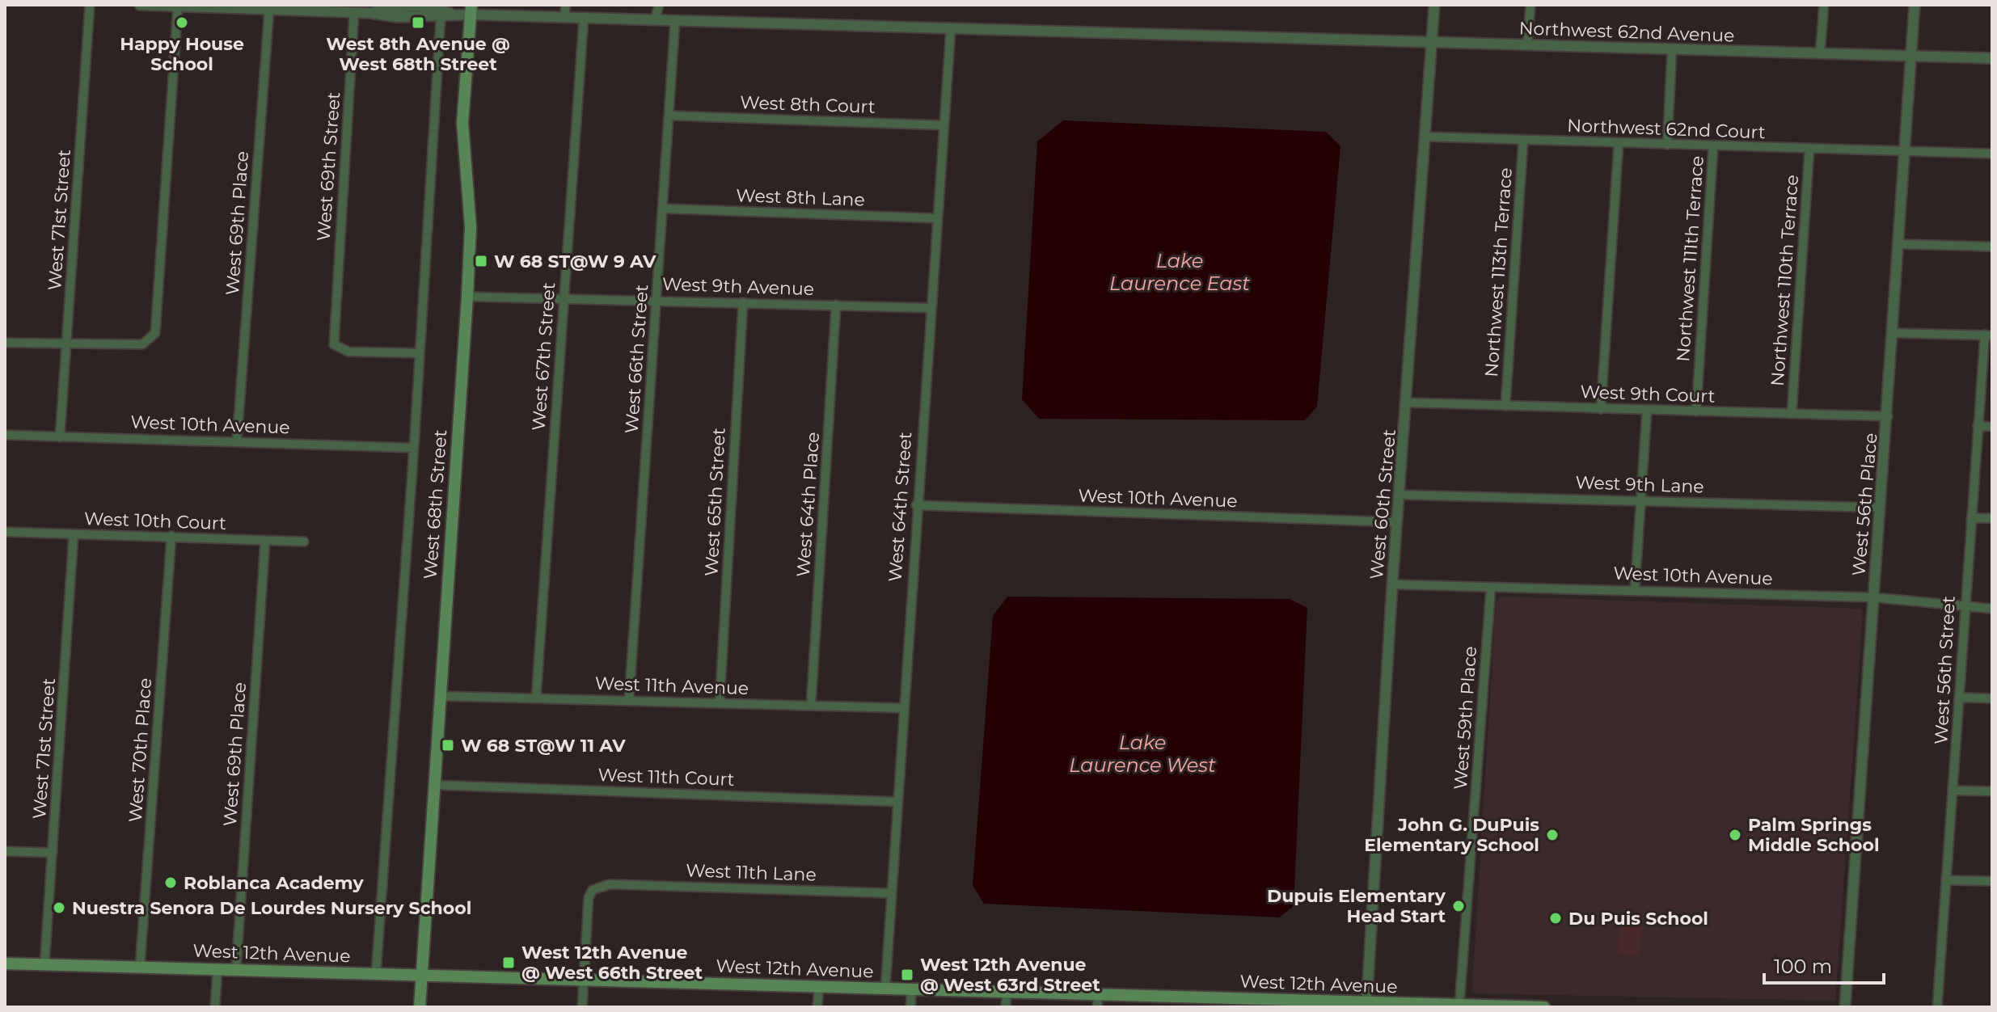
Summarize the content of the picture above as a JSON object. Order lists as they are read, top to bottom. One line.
{"streets":{"main road":["West 68th Street","West 12th Avenue"],"street":["Northwest 62nd Avenue","West 8th Court","Northwest 62nd Court","West 69th Street","West 8th Lane","West 71st Street","West 69th Place","Northwest 111th Terrace","Northwest 113th Terrace","Northwest 110th Terrace","West 9th Avenue","West 67th Street","West 66th Street","West 9th Court","West 10th Avenue","West 9th Lane","West 65th Street","West 64th Place","West 60th Street","West 56th Place","West 64th Street","West 10th Court","West 56th Street","West 11th Avenue","West 59th Place","West 70th Place","West 11th Court","West 11th Lane"]},"crossings":[["Northwest 62nd Avenue","West 67th Street"],["Northwest 62nd Avenue","West 66th Street"],["Northwest 62nd Avenue","West 68th Street"],["Northwest 62nd Avenue","West 60th Street"],["Northwest 62nd Avenue","West 56th Place"],["Northwest 62nd Avenue","West 64th Street"],["West 8th Court","West 66th Street"],["West 8th Court","West 64th Street"],["Northwest 62nd Court","Northwest 111th Terrace"],["Northwest 62nd Court","Northwest 113th Terrace"],["Northwest 62nd Court","Northwest 110th Terrace"],["Northwest 62nd Court","West 60th Street"],["Northwest 62nd Court","West 56th Place"],["West 69th Street","West 68th Street"],["West 8th Lane","West 66th Street"],["West 8th Lane","West 64th Street"],["West 71st Street","West 10th Avenue"],["West 71st Street","West 10th Court"],["West 71st Street","West 12th Avenue"],["West 69th Place","West 10th Avenue"],["West 69th Place","West 10th Court"],["West 69th Place","West 12th Avenue"],["Northwest 111th Terrace","West 9th Court"],["Northwest 113th Terrace","West 9th Court"],["Northwest 110th Terrace","West 9th Court"],["West 9th Avenue","West 67th Street"],["West 9th Avenue","West 66th Street"],["West 9th Avenue","West 65th Street"],["West 9th Avenue","West 68th Street"],["West 9th Avenue","West 64th Place"],["West 9th Avenue","West 64th Street"],["West 67th Street","West 11th Avenue"],["West 66th Street","West 11th Avenue"],["West 9th Court","West 60th Street"],["West 9th Court","West 56th Place"],["West 10th Avenue","West 68th Street"],["West 10th Avenue","West 60th Street"],["West 10th Avenue","West 56th Place"],["West 10th Avenue","West 64th Street"],["West 10th Avenue","West 56th Street"],["West 10th Avenue","West 59th Place"],["West 9th Lane","West 60th Street"],["West 9th Lane","West 56th Place"],["West 65th Street","West 11th Avenue"],["West 68th Street","West 11th Avenue"],["West 68th Street","West 11th Court"],["West 68th Street","West 12th Avenue"],["West 64th Place","West 11th Avenue"],["West 60th Street","West 12th Avenue"],["West 64th Street","West 11th Avenue"],["West 64th Street","West 11th Court"],["West 64th Street","West 11th Lane"],["West 64th Street","West 12th Avenue"],["West 10th Court","West 70th Place"],["West 59th Place","West 12th Avenue"],["West 70th Place","West 12th Avenue"],["West 11th Lane","West 12th Avenue"]],"water":["Lake Laurence East","Lake Laurence West"],"places":{"other":["Happy House School","John G. DuPuis Elementary School","Palm Springs Middle School","Roblanca Academy","Dupuis Elementary Head Start","Nuestra Senora De Lourdes Nursery School","Du Puis School"],"transit":["West 8th Avenue @ West 68th Street","W 68 ST@W 9 AV","W 68 ST@W 11 AV","West 12th Avenue @ West 66th Street","West 12th Avenue @ West 63rd Street"]},"scale_bar":"100 m"}
